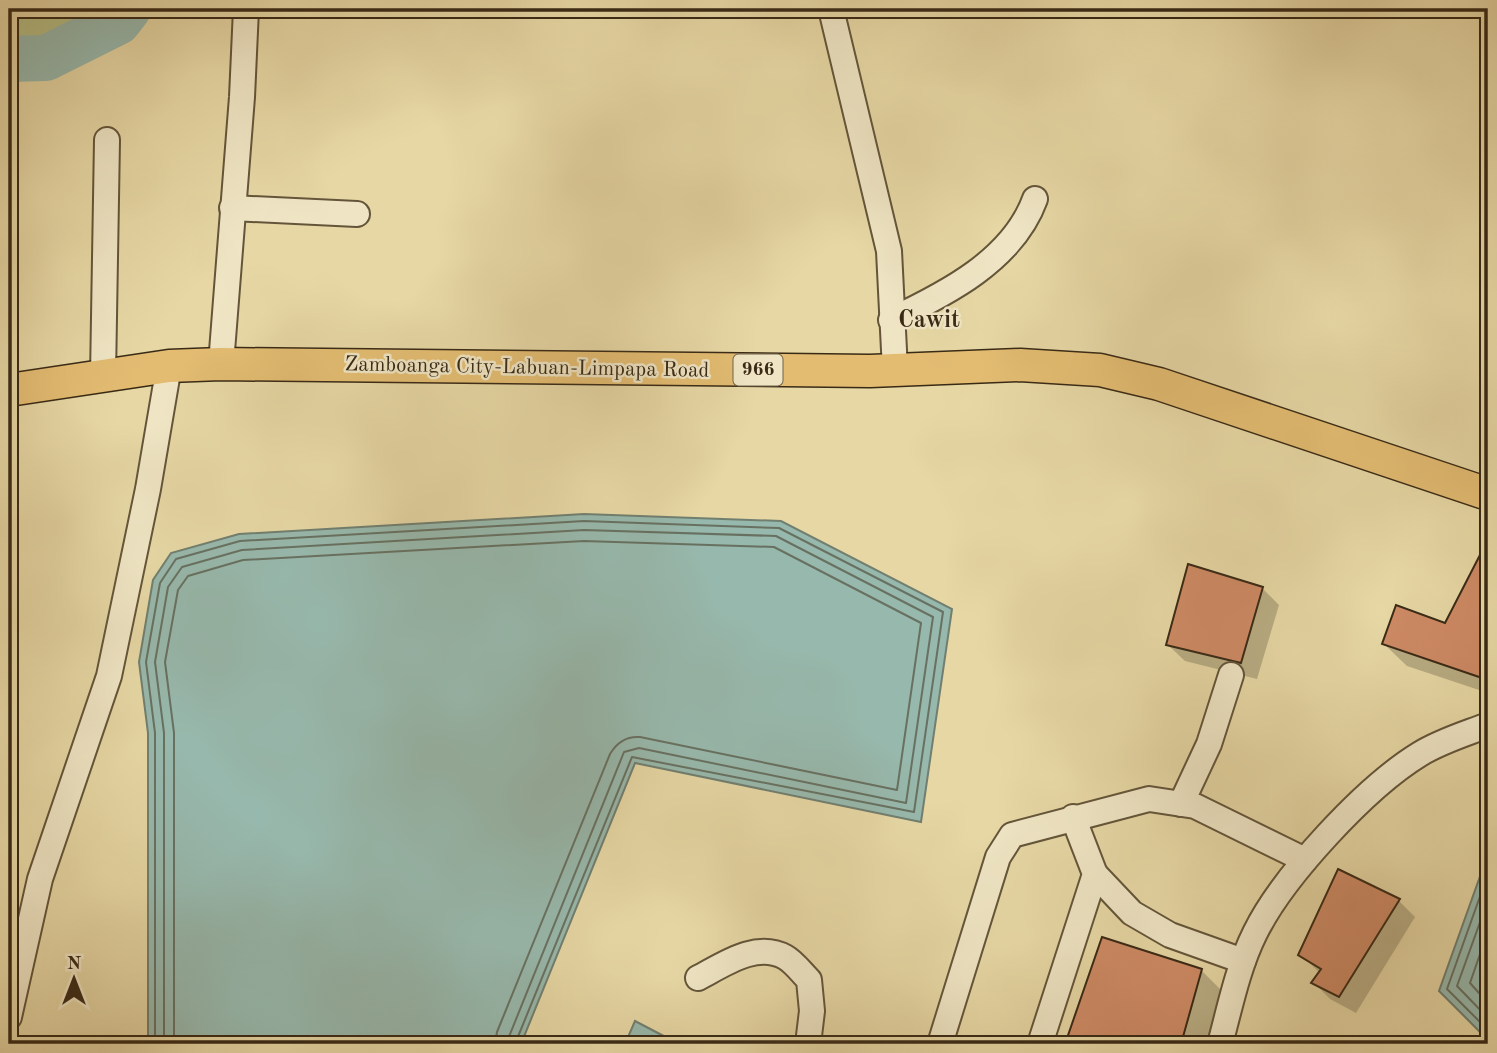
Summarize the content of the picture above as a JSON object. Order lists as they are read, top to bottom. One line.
{"streets":{"main road":["Zamboanga City-Labuan-Limpapa Road","966"]},"districts":["Cawit"],"north":"top"}
